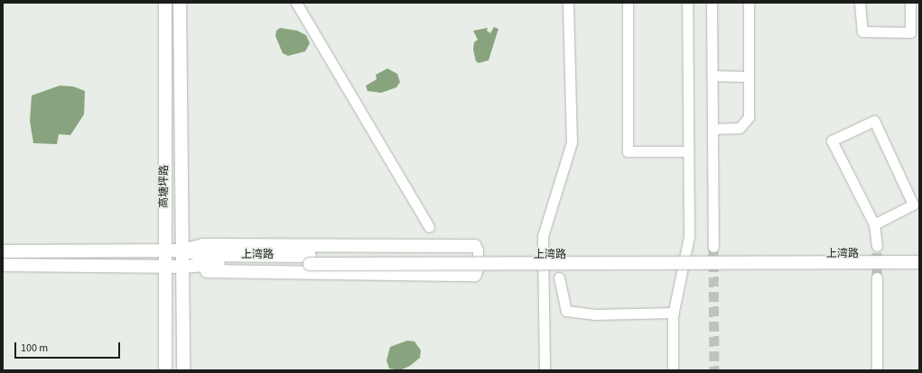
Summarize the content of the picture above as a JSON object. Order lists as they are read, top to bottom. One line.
{"streets":{"main road":["高塘坪路","上湾路"]},"crossings":[["高塘坪路","上湾路"]],"scale_bar":"100 m"}
